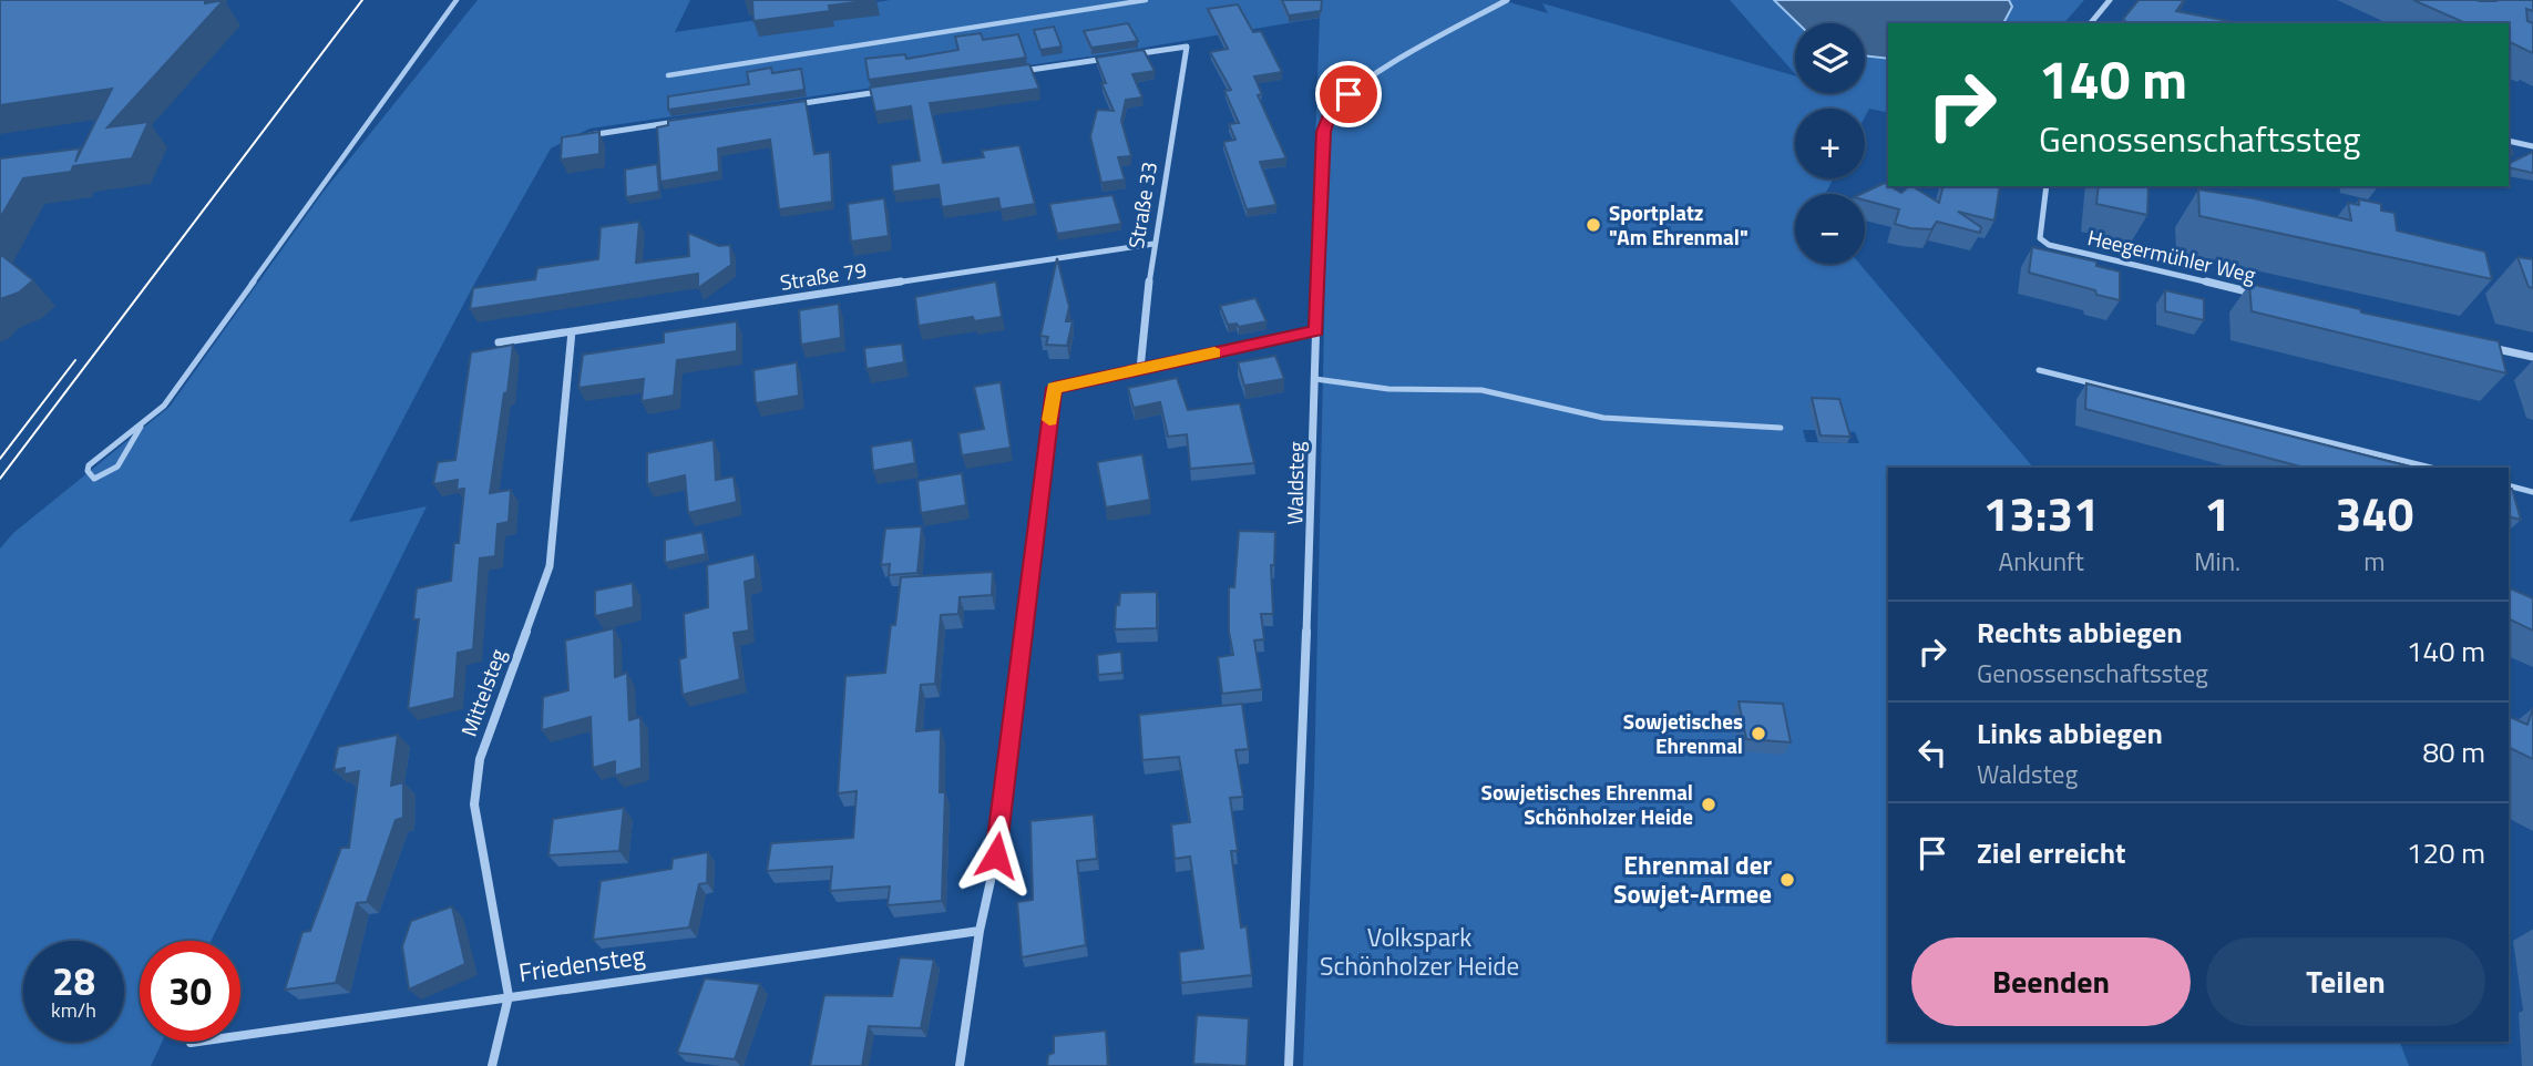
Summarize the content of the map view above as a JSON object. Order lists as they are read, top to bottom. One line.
{"streets":{"street":["Straße 33","Heegermühler Weg","Straße 79","Waldsteg","Mittelsteg","Friedensteg"]},"crossings":[["Straße 33","Straße 79"],["Straße 79","Mittelsteg"],["Mittelsteg","Friedensteg"]],"parks":["Volkspark Schönholzer Heide"],"places":["Sportplatz \"Am Ehrenmal\"","Sowjetisches Ehrenmal","Sowjetisches Ehrenmal Schönholzer Heide","Ehrenmal der Sowjet-Armee"],"page":{"map_buttons":["+","−"],"turn":["140 m","Genossenschaftssteg"],"eta":["13:31","Ankunft","1","Min.","340","m"],"list":[{"name":"Rechts abbiegen","note":"Genossenschaftssteg","value":"140 m"},{"name":"Links abbiegen","note":"Waldsteg","value":"80 m"},{"name":"Ziel erreicht","value":"120 m"}],"buttons":["Beenden","Teilen"],"speed":"28 km/h","limit":"30"}}
